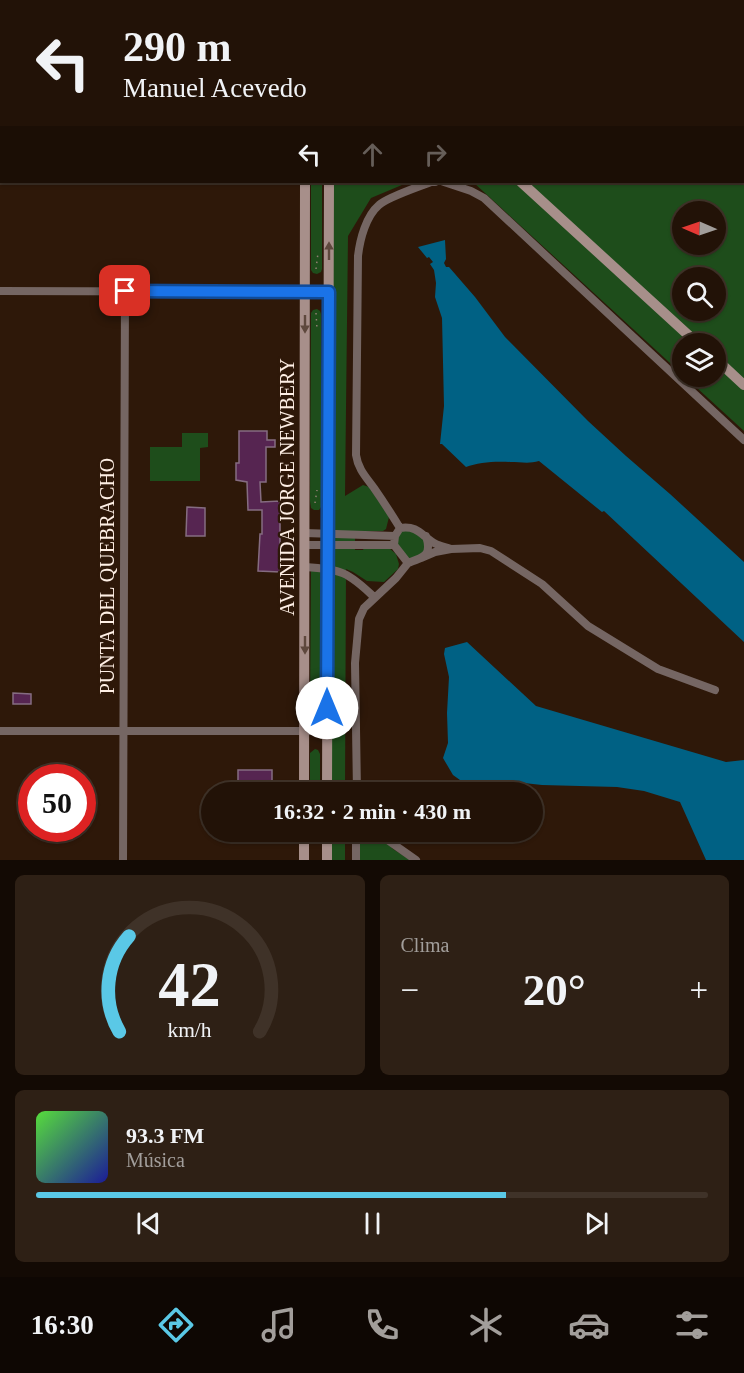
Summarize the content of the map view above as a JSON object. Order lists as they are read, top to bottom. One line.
{"streets":{"main road":["AVENIDA JORGE NEWBERY"],"street":["PUNTA DEL QUEBRACHO"]},"north":"left","page":{"turn":["290 m","Manuel Acevedo"],"limit":"50","trip":"16:32 · 2 min · 430 m","tile":"Clima","heat":["−","20°","+"],"song":["93.3 FM","Música"],"tabs":"16:30","gauge":["42","km/h"]}}
